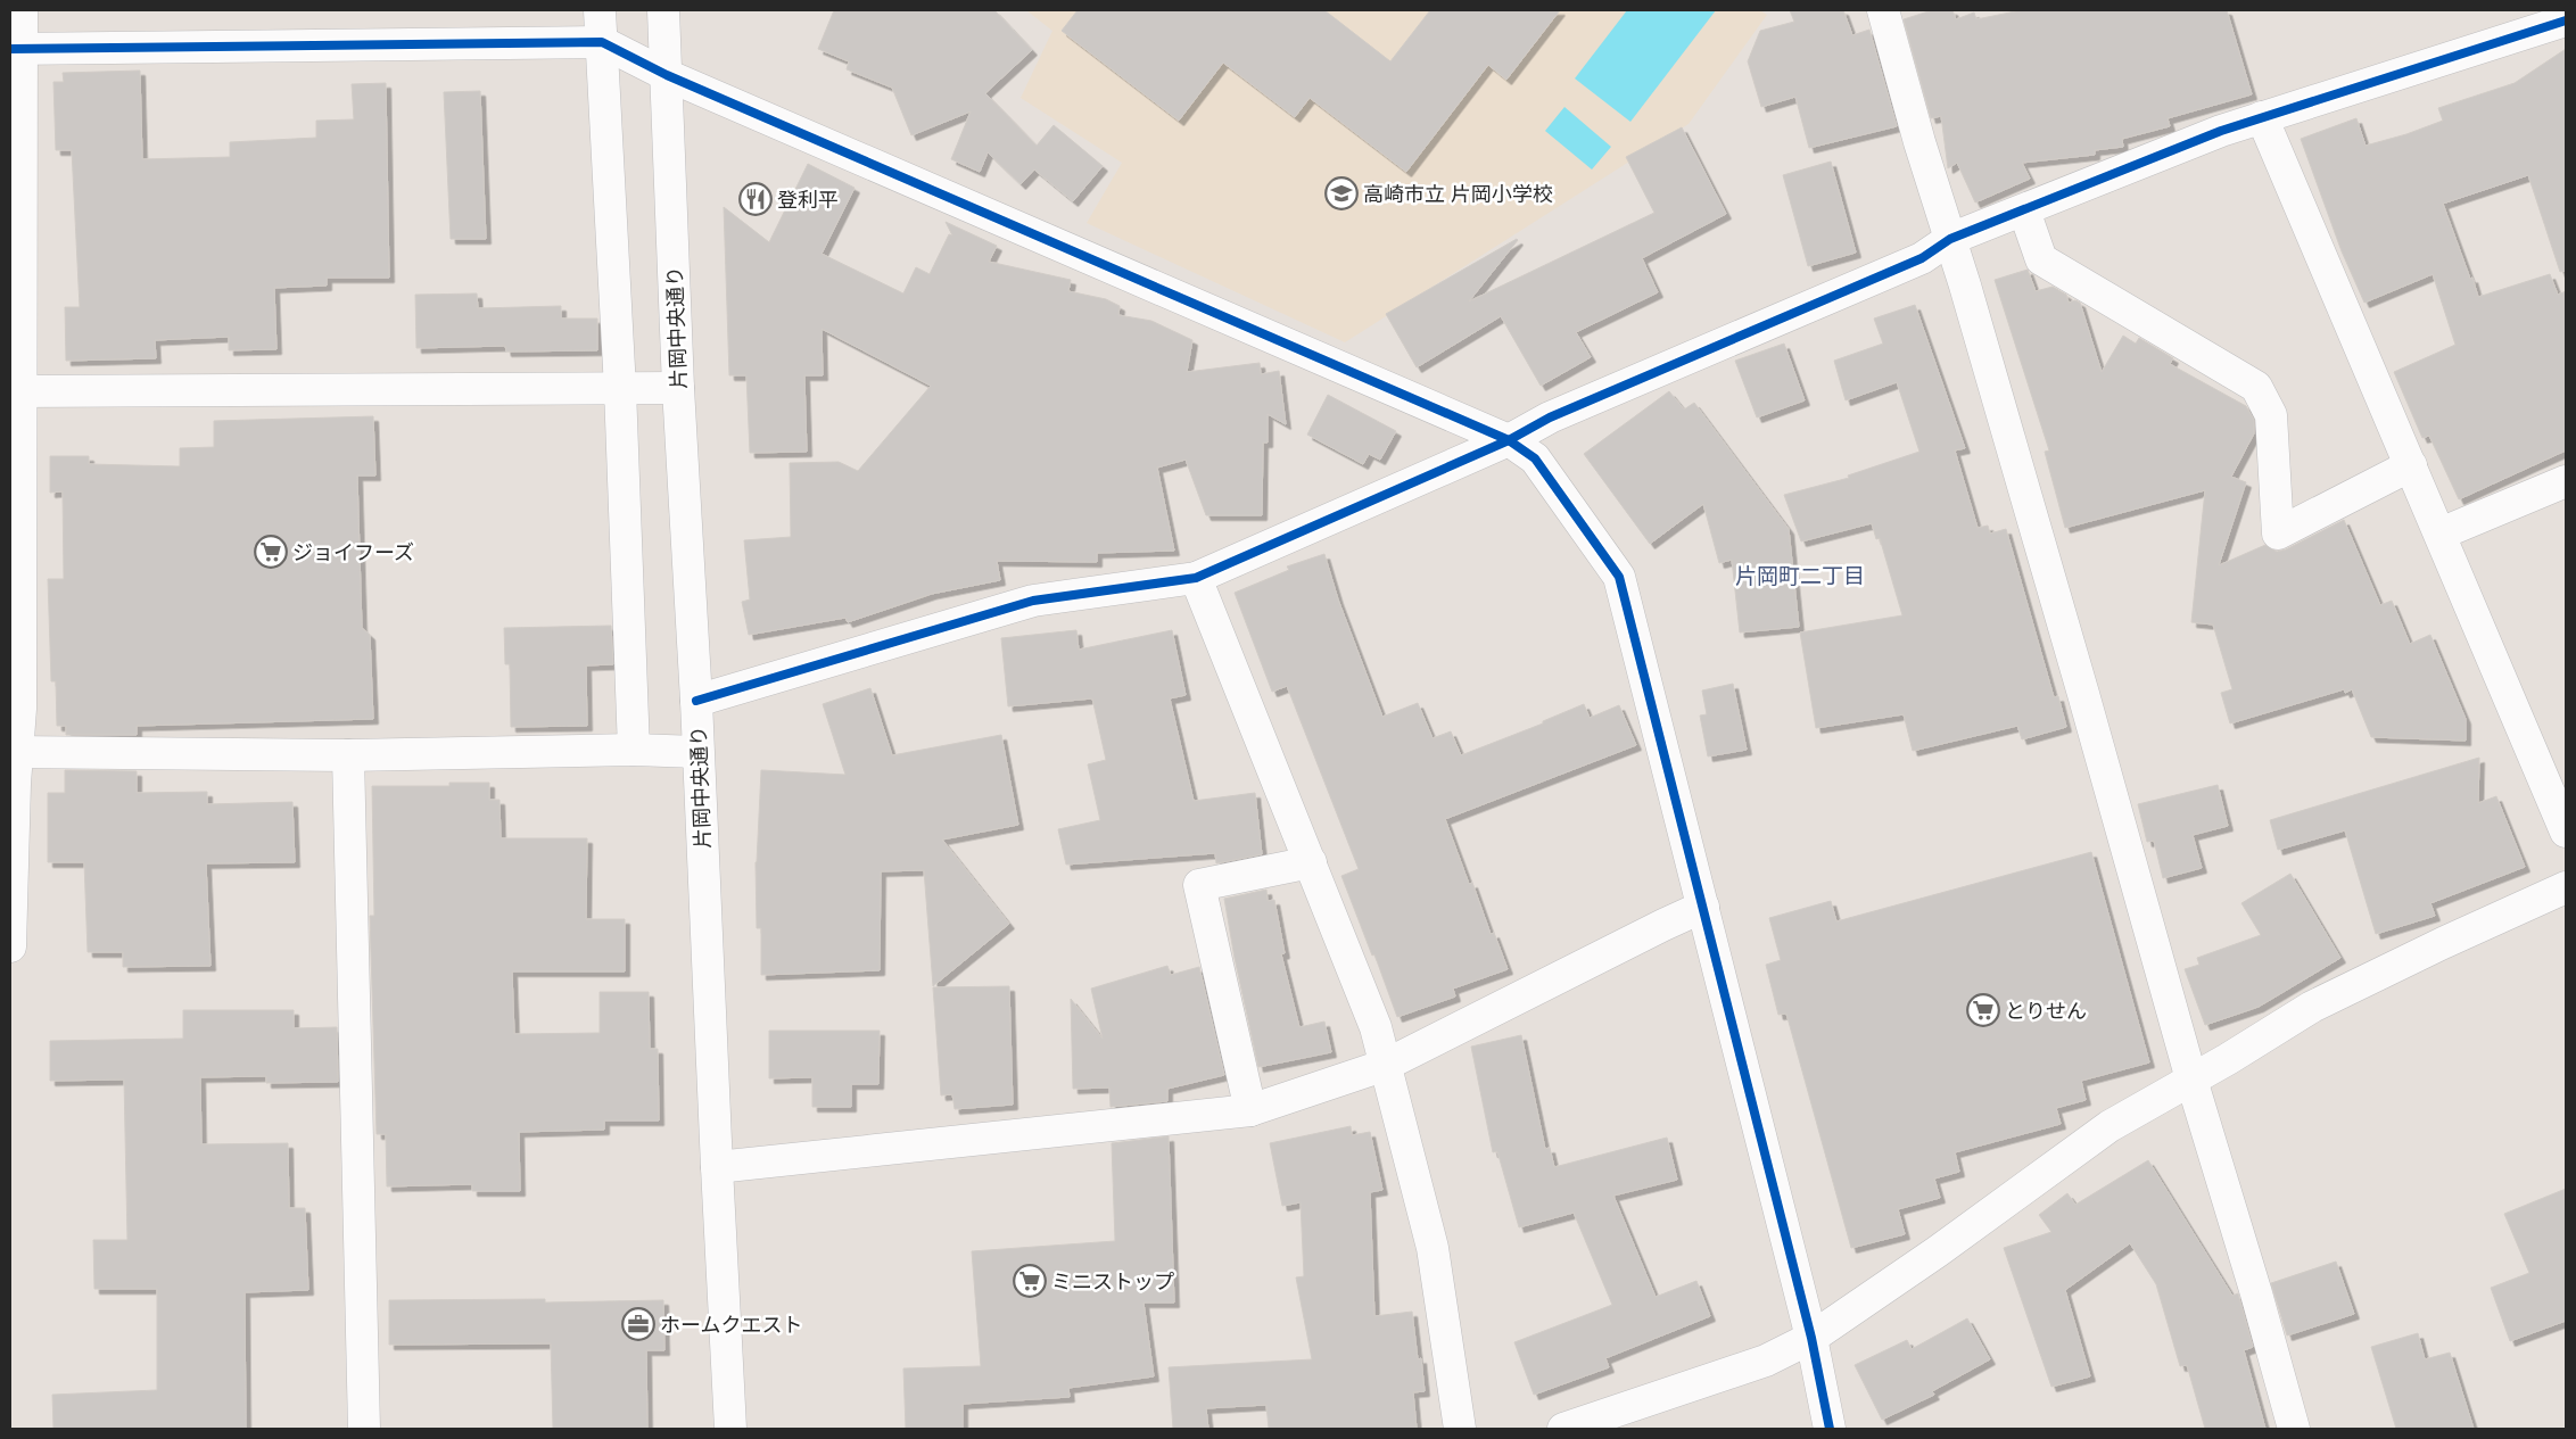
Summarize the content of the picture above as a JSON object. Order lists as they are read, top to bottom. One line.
{"streets":{"street":["片岡中央通り"]},"districts":["片岡町二丁目"],"places":{"school or university":["高崎市立 片岡小学校"],"restaurant":["登利平"],"supermarket":["ジョイフーズ","とりせん","ミニストップ"],"office":["ホームクエスト"]}}
